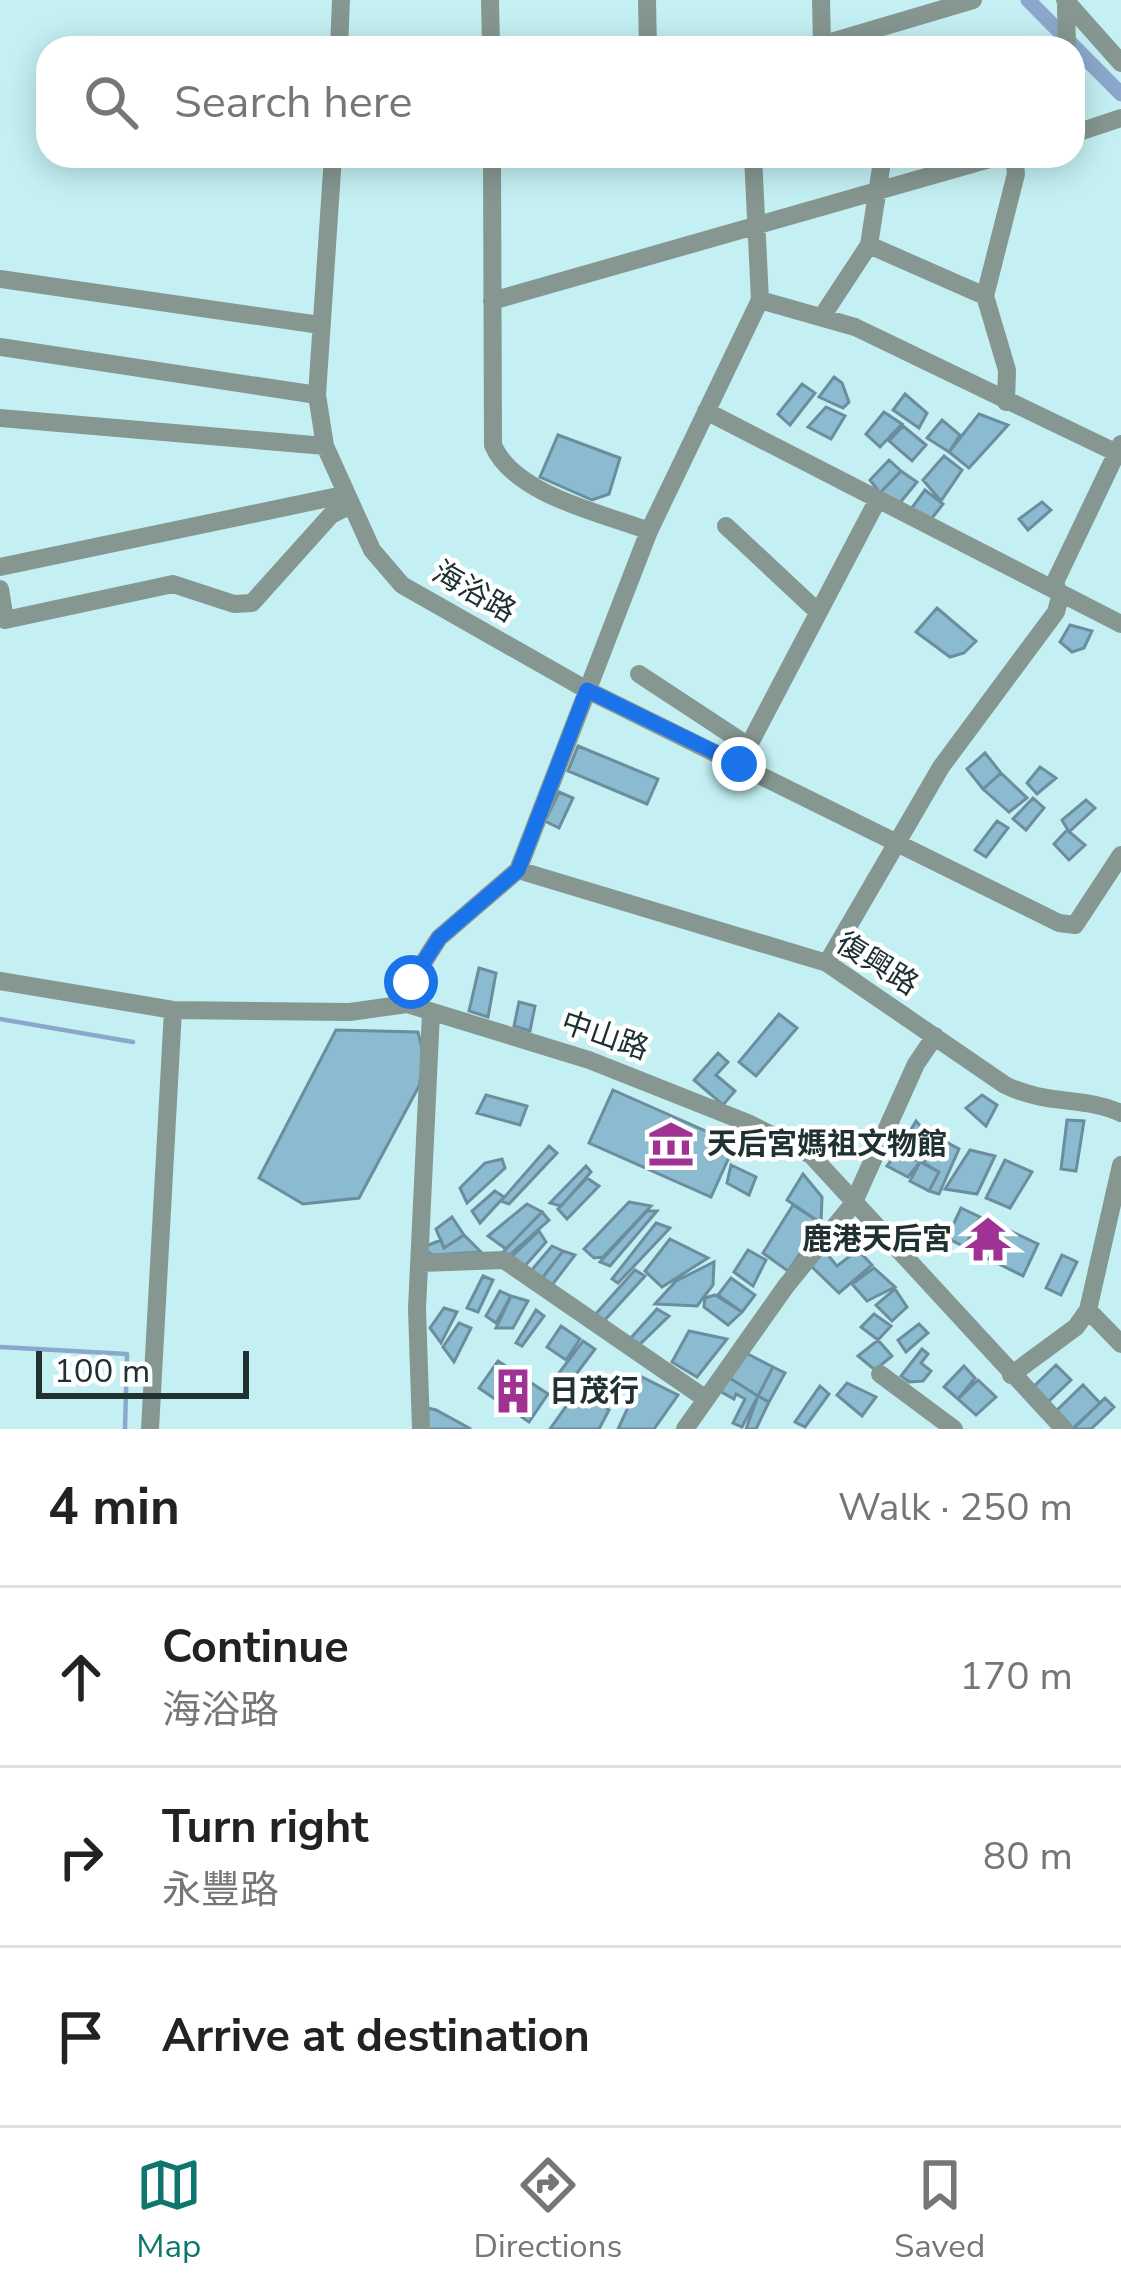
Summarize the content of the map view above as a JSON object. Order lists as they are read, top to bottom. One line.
{"streets":{"street":["海浴路","復興路","中山路"]},"places":{"museum":["天后宮媽祖文物館"],"temple":["鹿港天后宮"],"building":["日茂行"]},"scale_bar":"100 m","page":{"search":"Search here","scale":"100 m","heading":["4 min","Walk · 250 m"],"list":[["Continue","海浴路","170 m"],["Turn right","永豐路","80 m"],"Arrive at destination"],"nav":["Map","Directions","Saved"]}}
